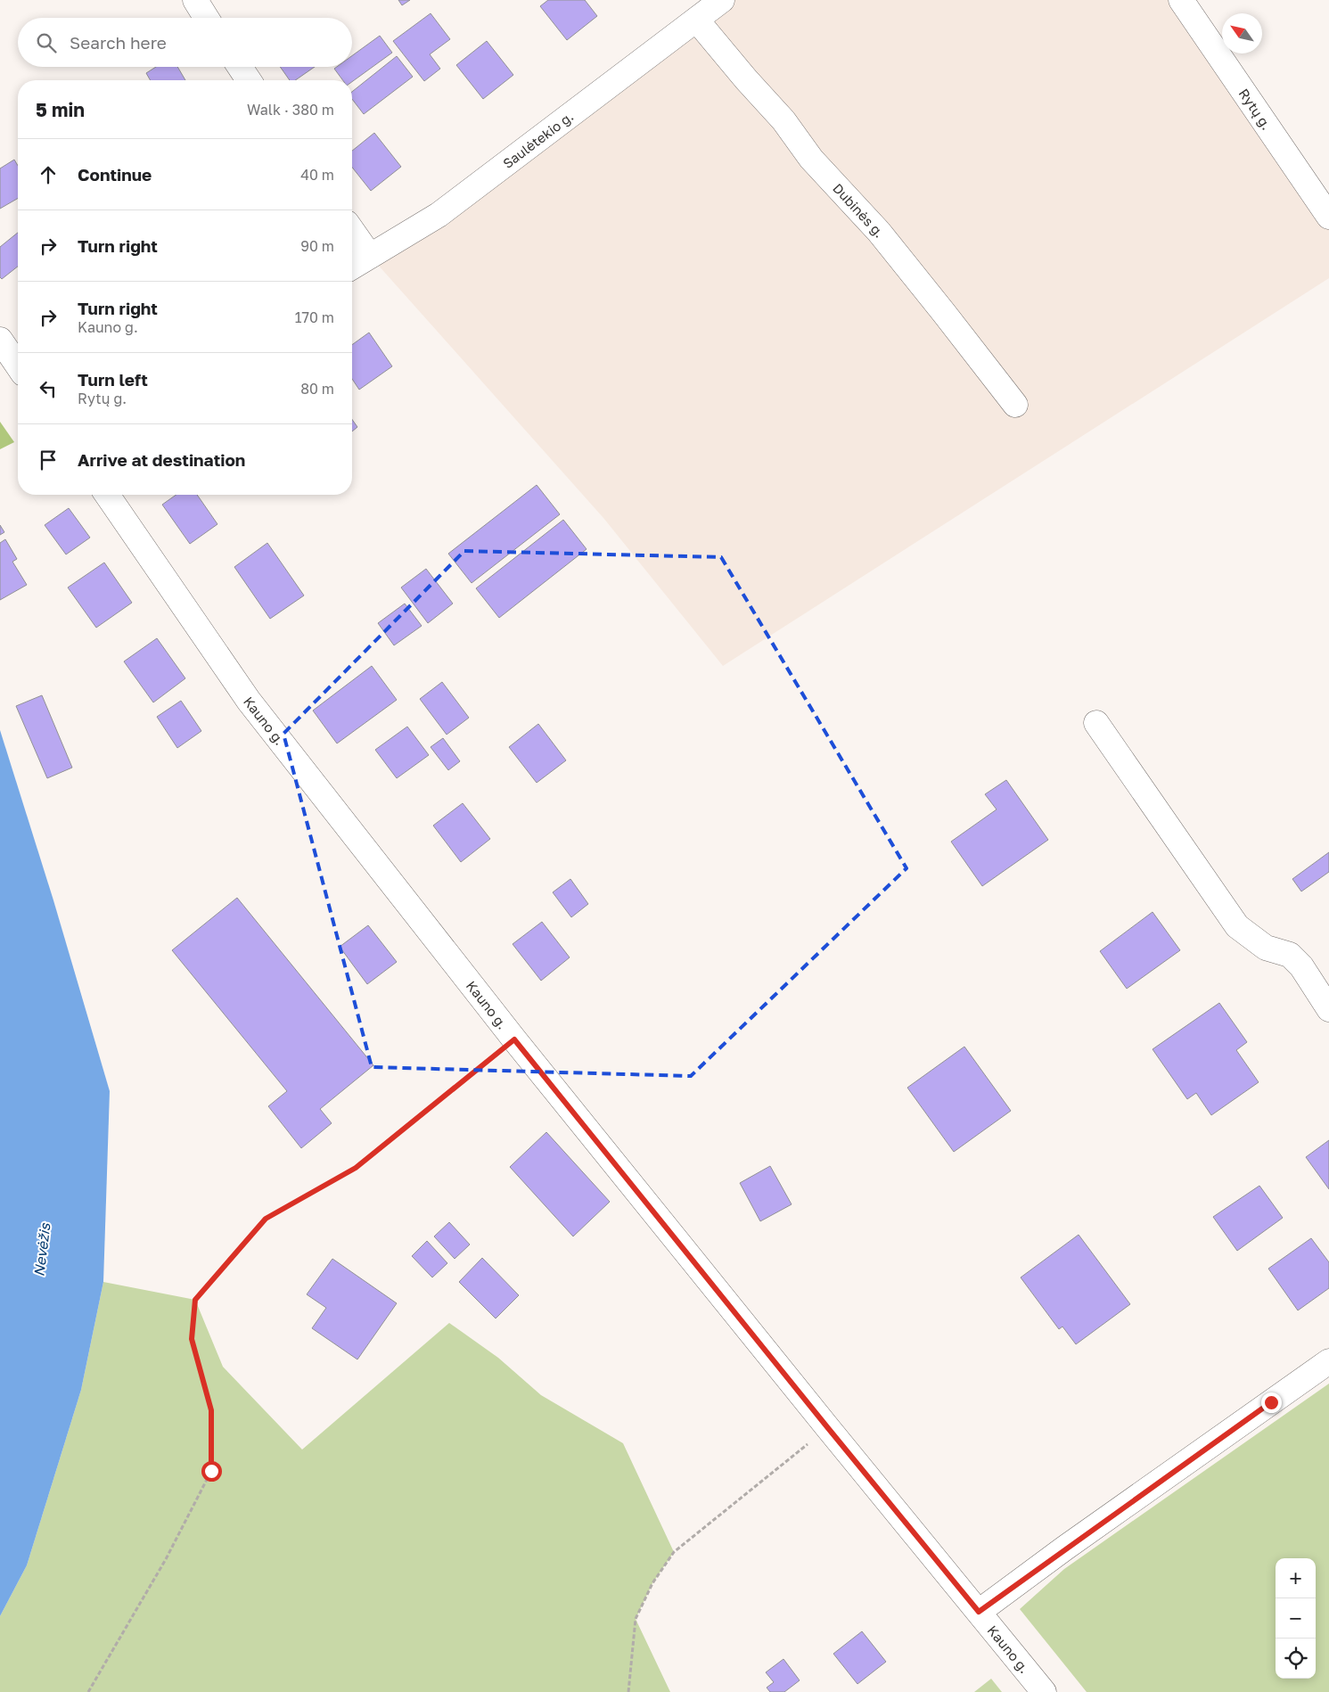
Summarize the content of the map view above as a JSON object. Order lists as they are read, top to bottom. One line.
{"streets":{"street":["Rytų g.","Saulėtekio g.","Dubinės g.","Kauno g."]},"crossings":[["Saulėtekio g.","Dubinės g."]],"water":["Nevėžis"],"north":"top left","page":{"search":"Search here","heading":["5 min","Walk · 380 m"],"list":[["Continue","40 m"],["Turn right","90 m"],["Turn right","Kauno g.","170 m"],["Turn left","Rytų g.","80 m"],"Arrive at destination"],"map_buttons":["+","−"]}}
